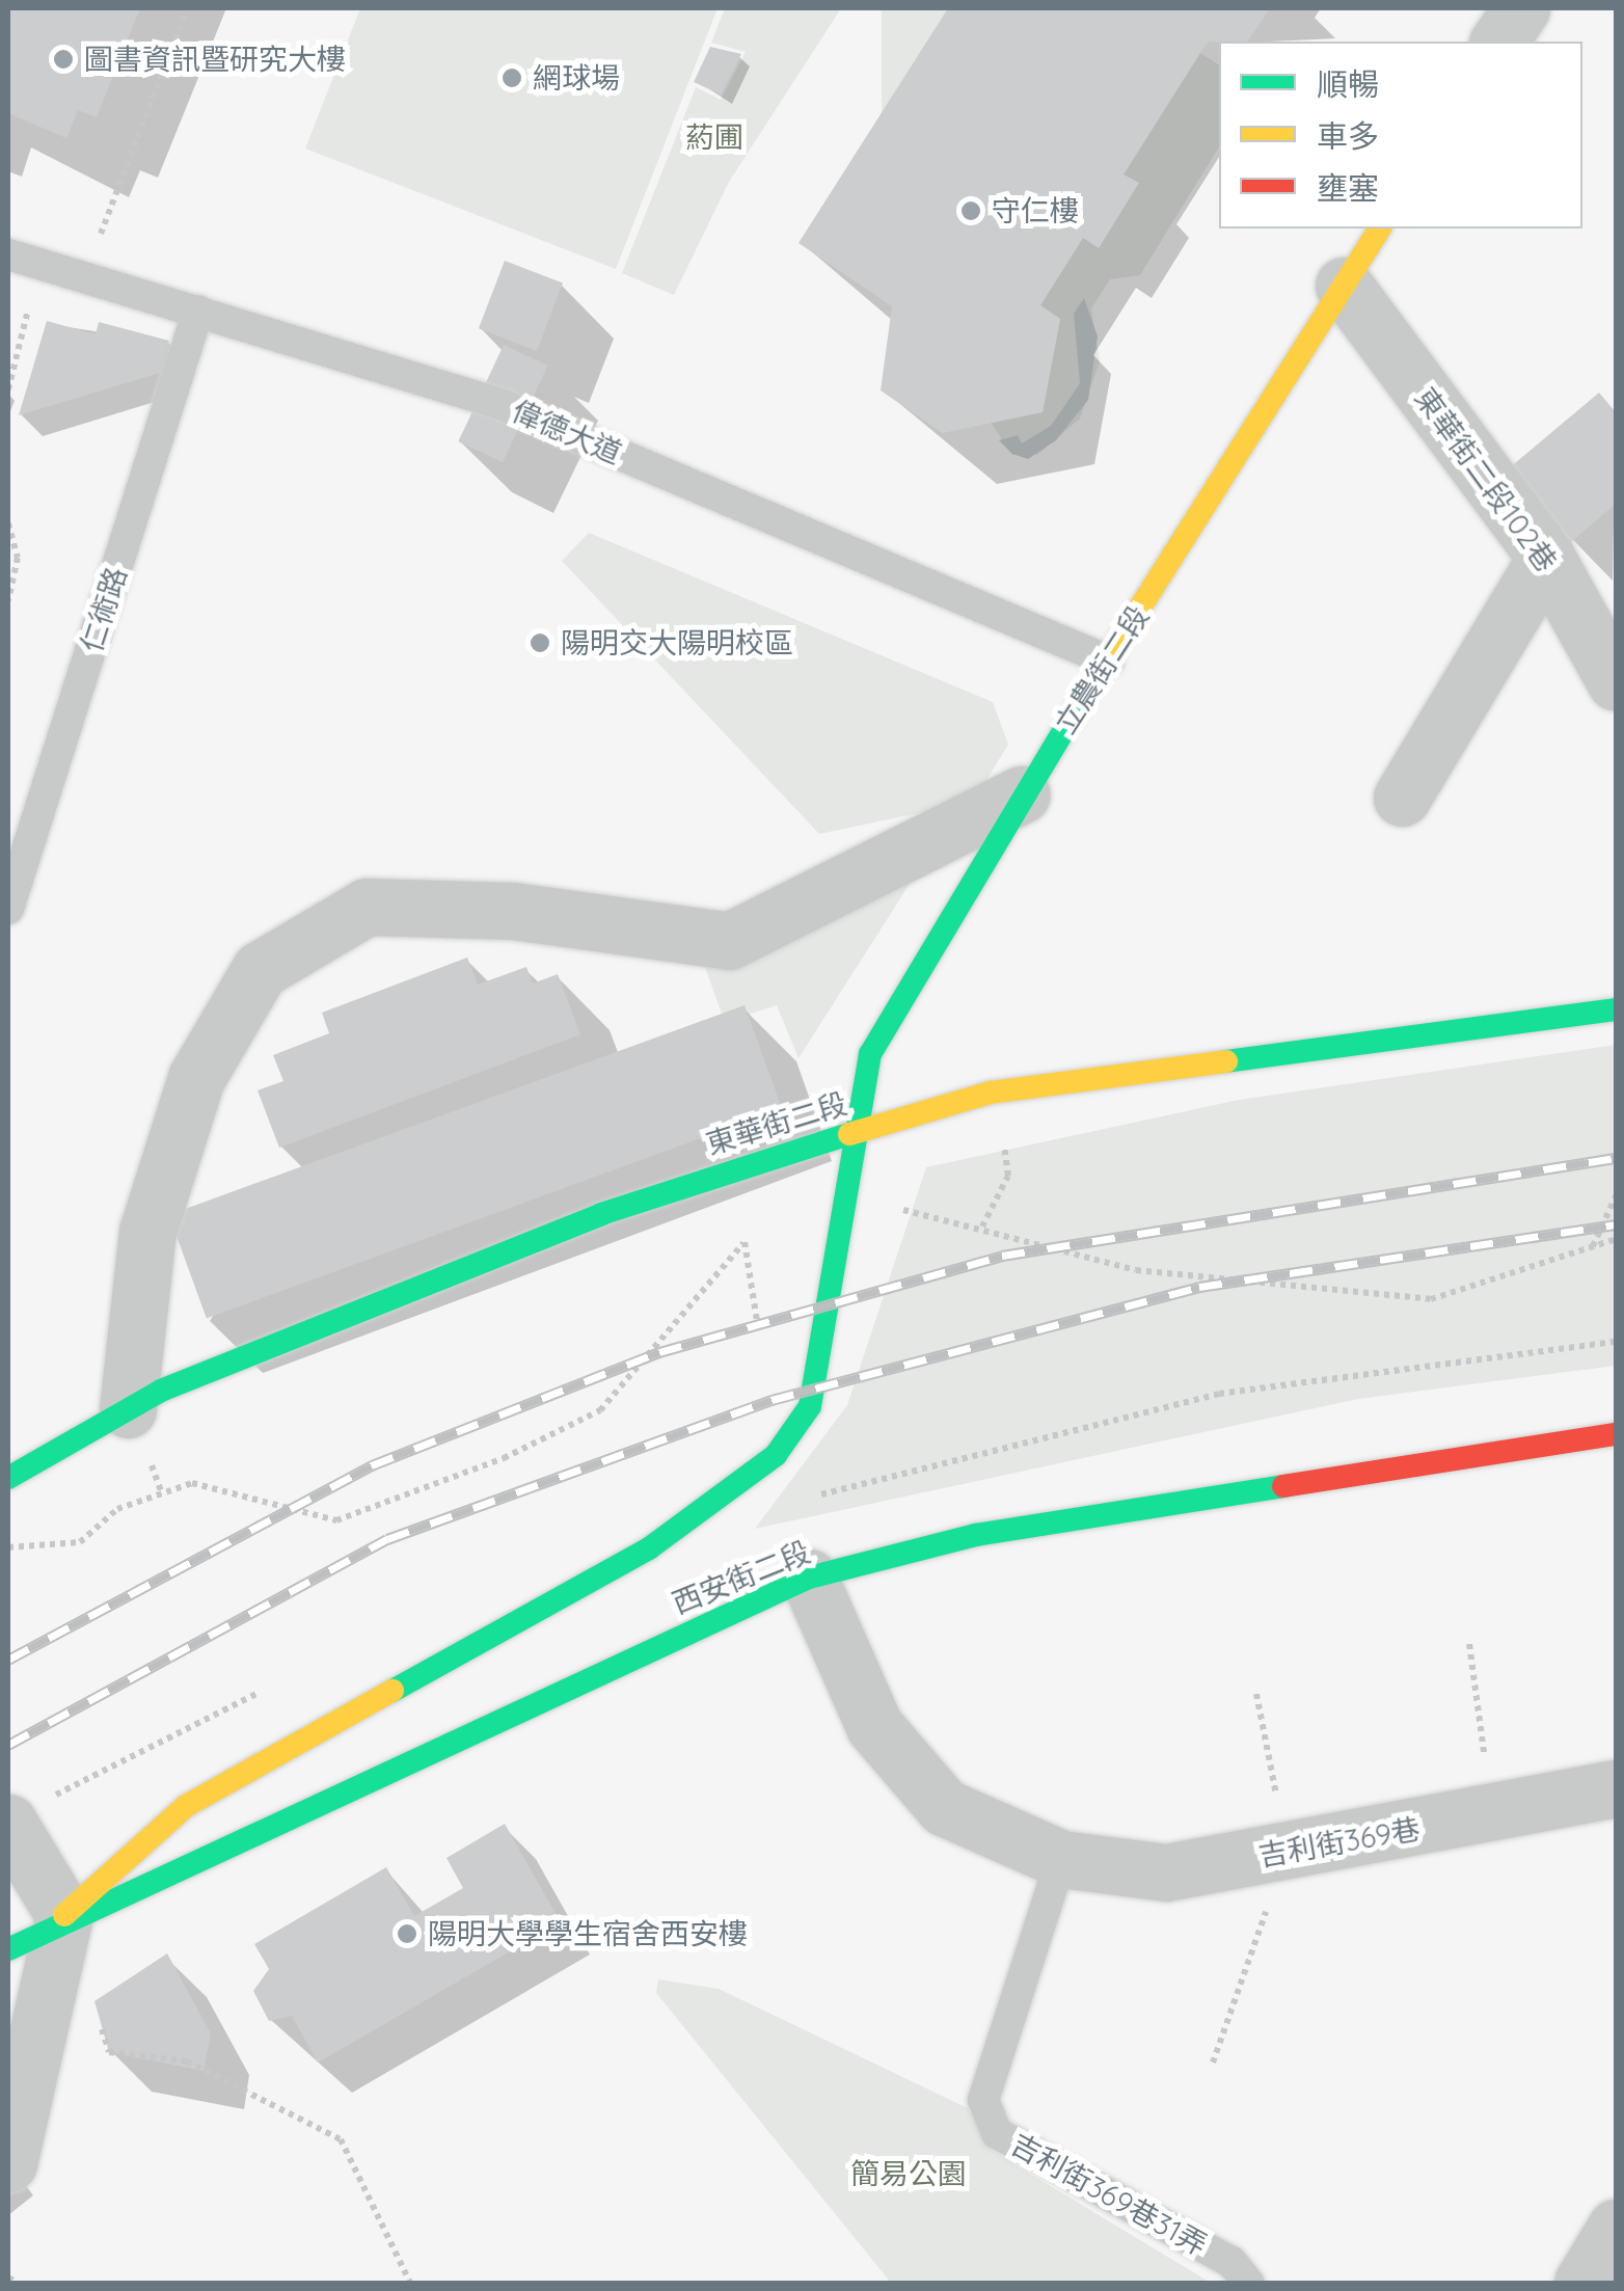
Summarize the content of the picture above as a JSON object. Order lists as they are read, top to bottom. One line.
{"streets":{"street":["東華街二段102巷","立農街二段","東華街二段","西安街二段","吉利街369巷"],"lane":["偉德大道","仁術路","吉利街369巷31弄"]},"crossings":[["偉德大道","仁術路"],["偉德大道","立農街二段"],["東華街二段102巷","立農街二段"],["立農街二段","東華街二段"],["立農街二段","西安街二段"],["西安街二段","吉利街369巷"],["吉利街369巷","吉利街369巷31弄"]],"parks":["葯圃","簡易公園"],"places":["圖書資訊暨研究大樓","網球場","守仁樓","陽明交大陽明校區","陽明大學學生宿舍西安樓"],"legend":["順暢","車多","壅塞"]}
